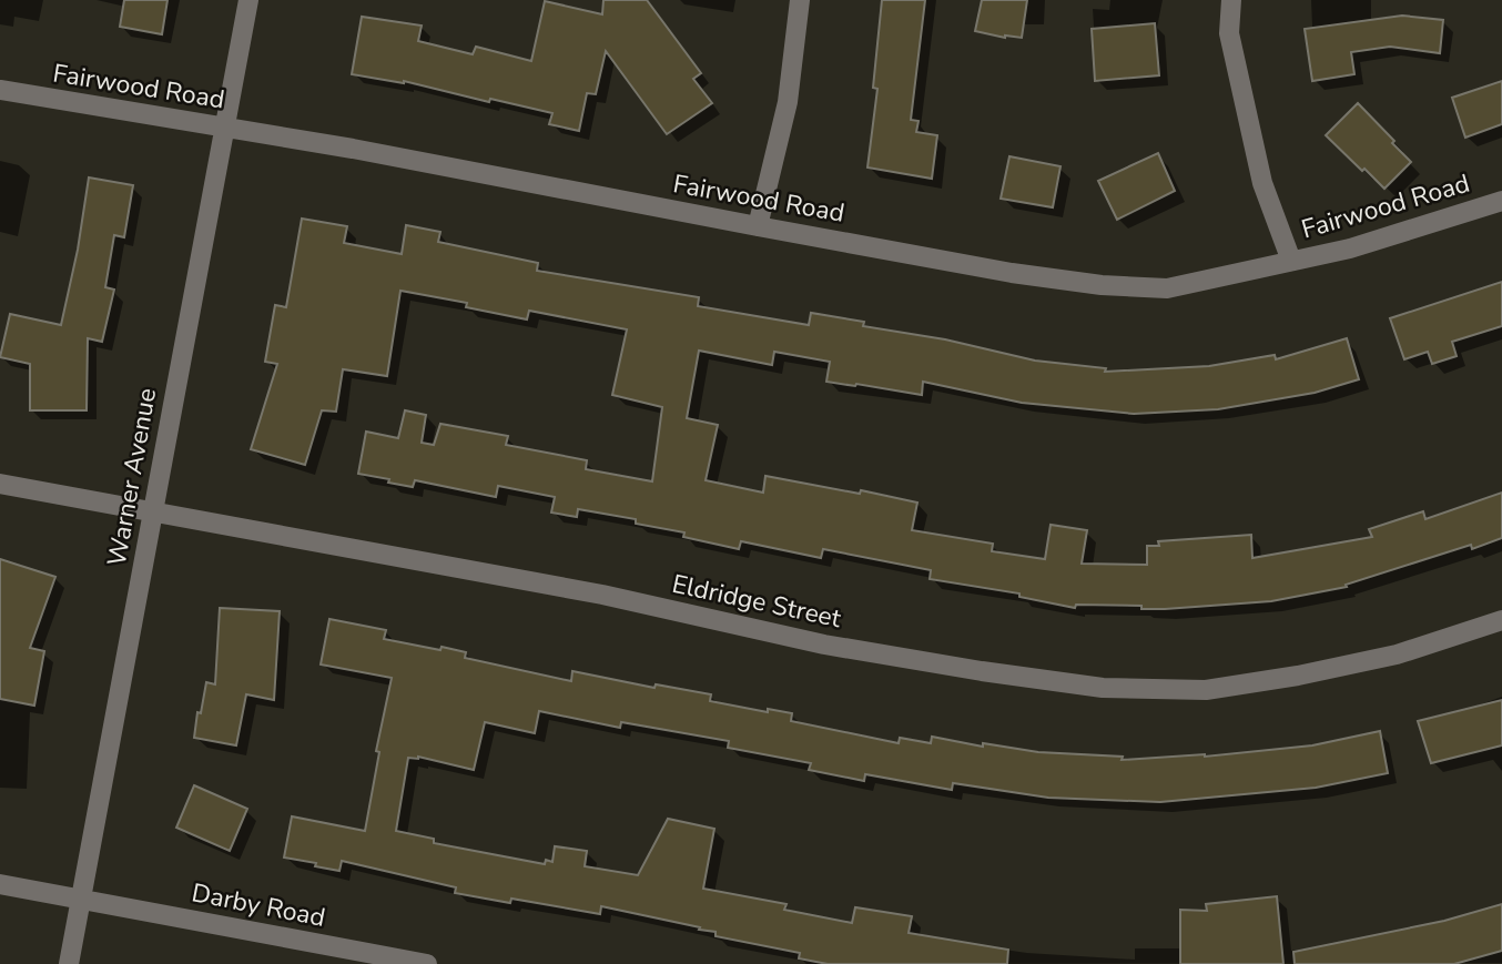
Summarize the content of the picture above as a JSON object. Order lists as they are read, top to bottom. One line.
{"streets":{"street":["Fairwood Road","Warner Avenue","Eldridge Street","Darby Road"]},"crossings":[["Fairwood Road","Warner Avenue"],["Warner Avenue","Eldridge Street"],["Warner Avenue","Darby Road"]]}
